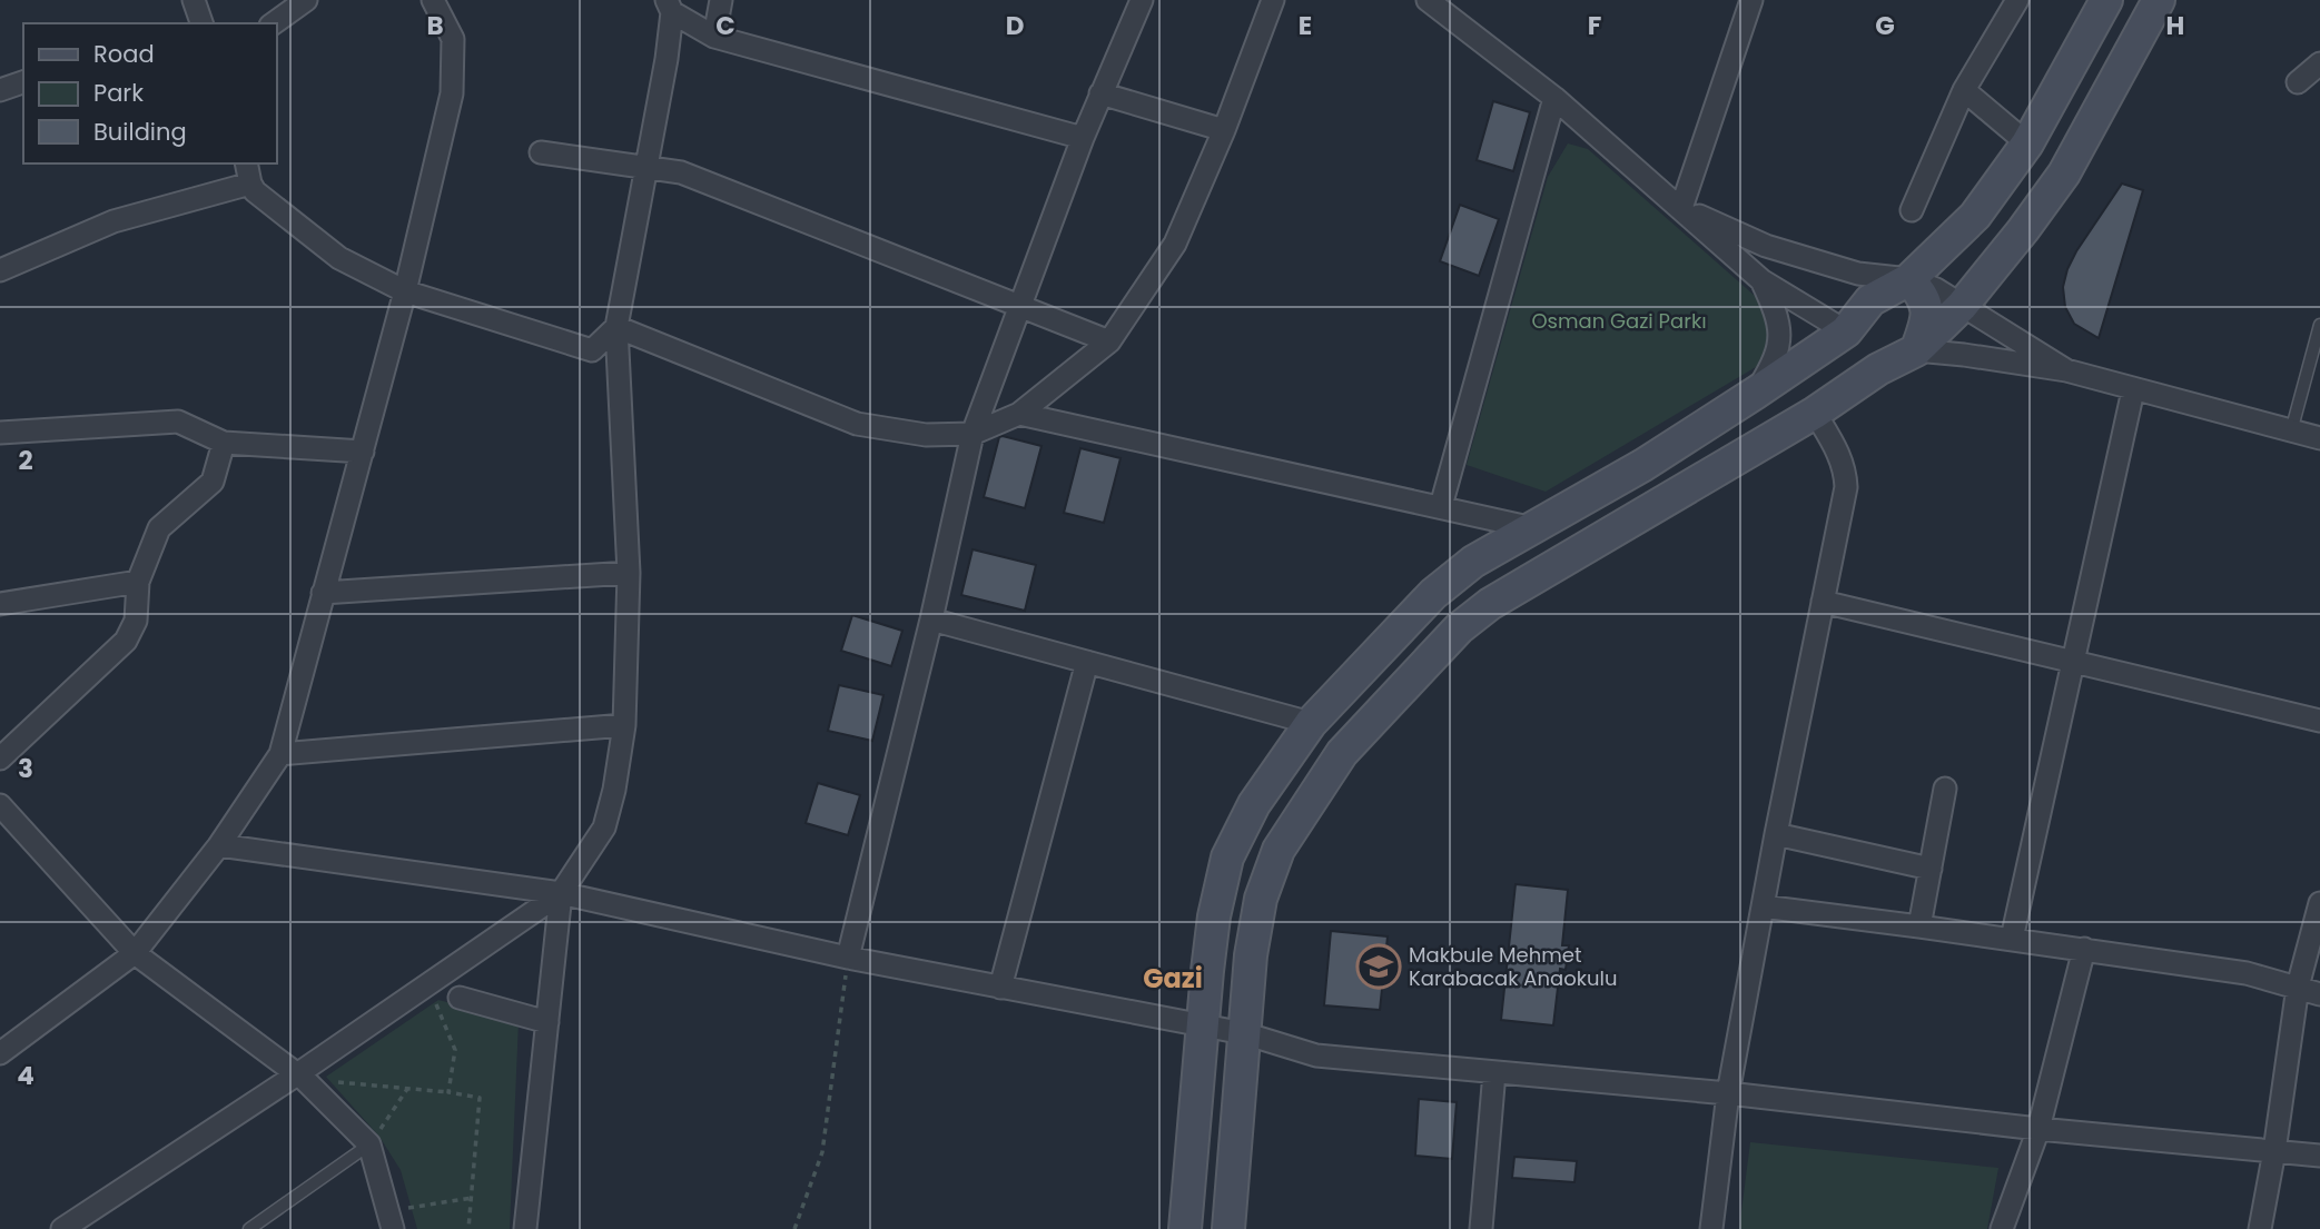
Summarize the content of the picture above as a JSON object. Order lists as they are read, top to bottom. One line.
{"districts":["Gazi"],"parks":["Osman Gazi Parkı"],"places":{"school or university":["Makbule Mehmet Karabacak Anaokulu"]},"legend":["Road","Park","Building"],"grid":{"columns":["B","C","D","E","F","G","H"],"rows":["2","3","4"]}}
